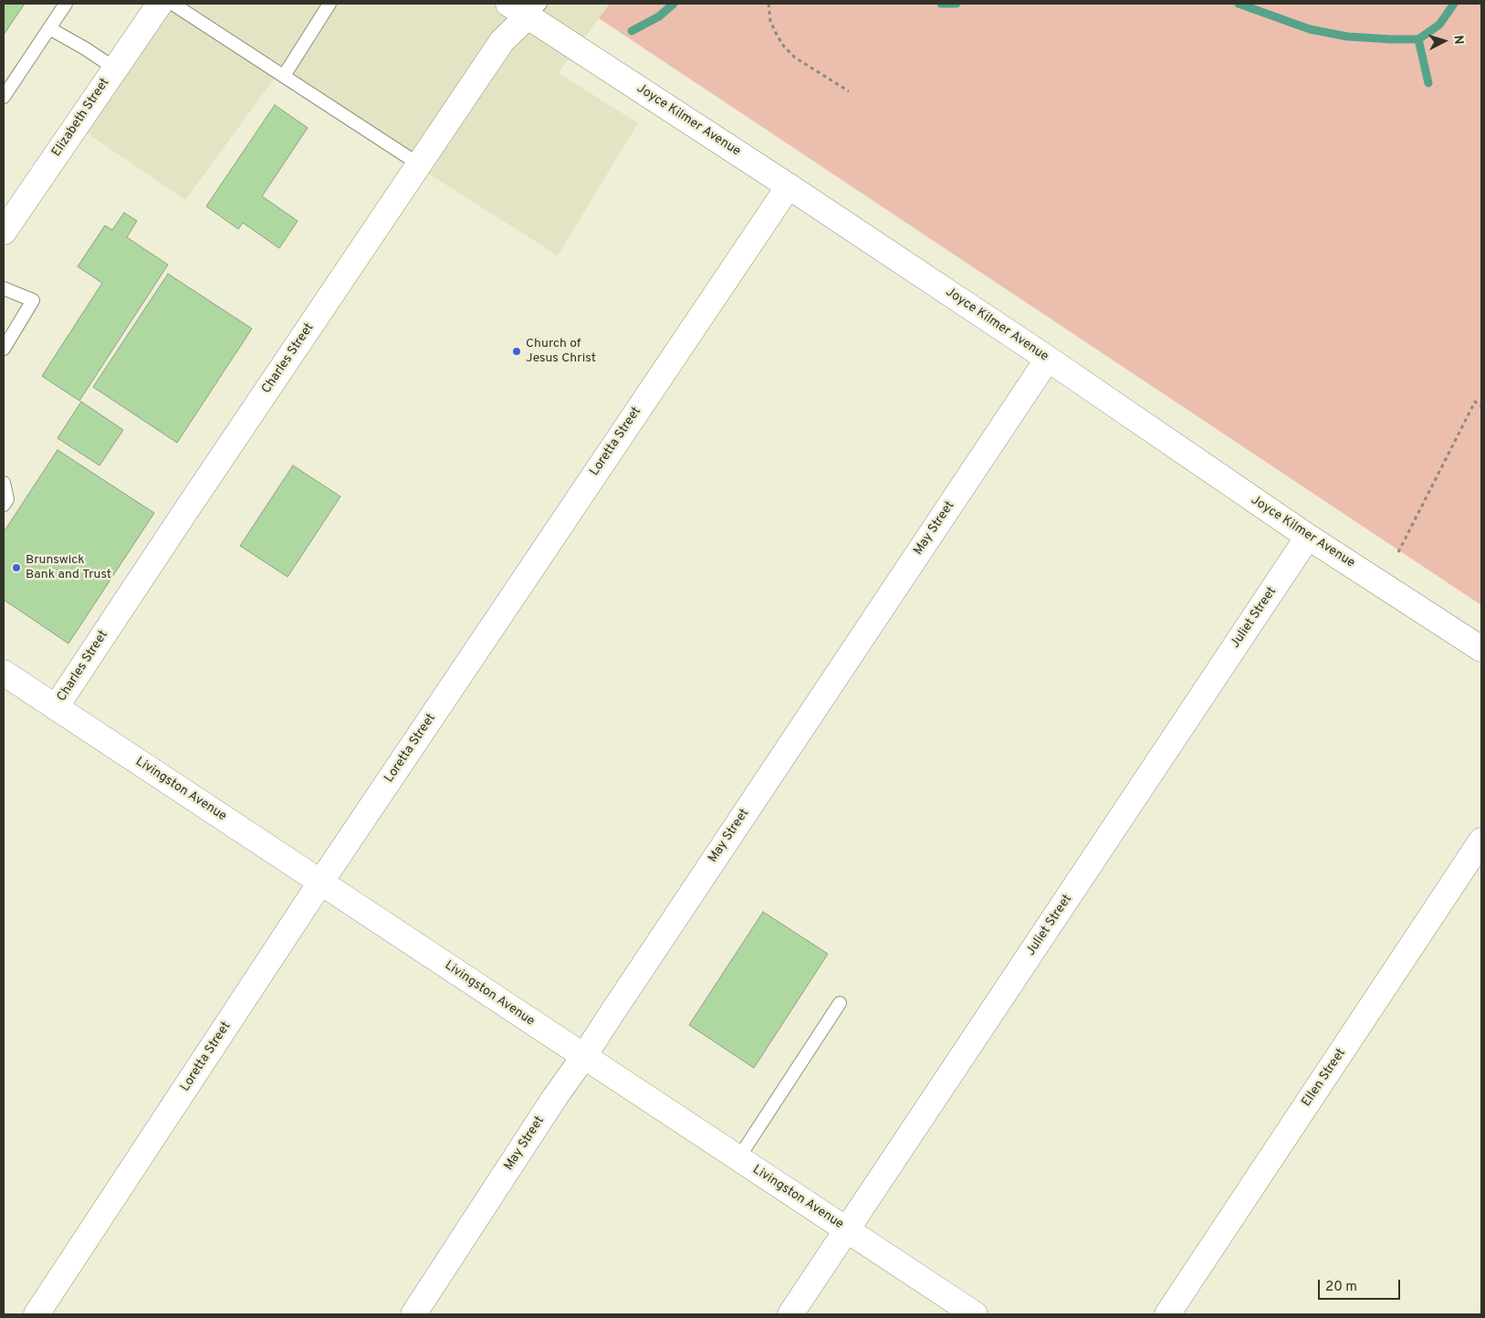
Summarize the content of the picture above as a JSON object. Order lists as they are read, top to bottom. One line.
{"streets":{"street":["Elizabeth Street","Joyce Kilmer Avenue","Charles Street","Loretta Street","May Street","Juliet Street","Livingston Avenue","Ellen Street"]},"crossings":[["Joyce Kilmer Avenue","Charles Street"],["Joyce Kilmer Avenue","Loretta Street"],["Joyce Kilmer Avenue","May Street"],["Joyce Kilmer Avenue","Juliet Street"],["Charles Street","Livingston Avenue"],["Loretta Street","Livingston Avenue"],["May Street","Livingston Avenue"],["Juliet Street","Livingston Avenue"]],"places":["Church of Jesus Christ","Brunswick Bank and Trust"],"scale_bar":"20 m","north":"right"}
